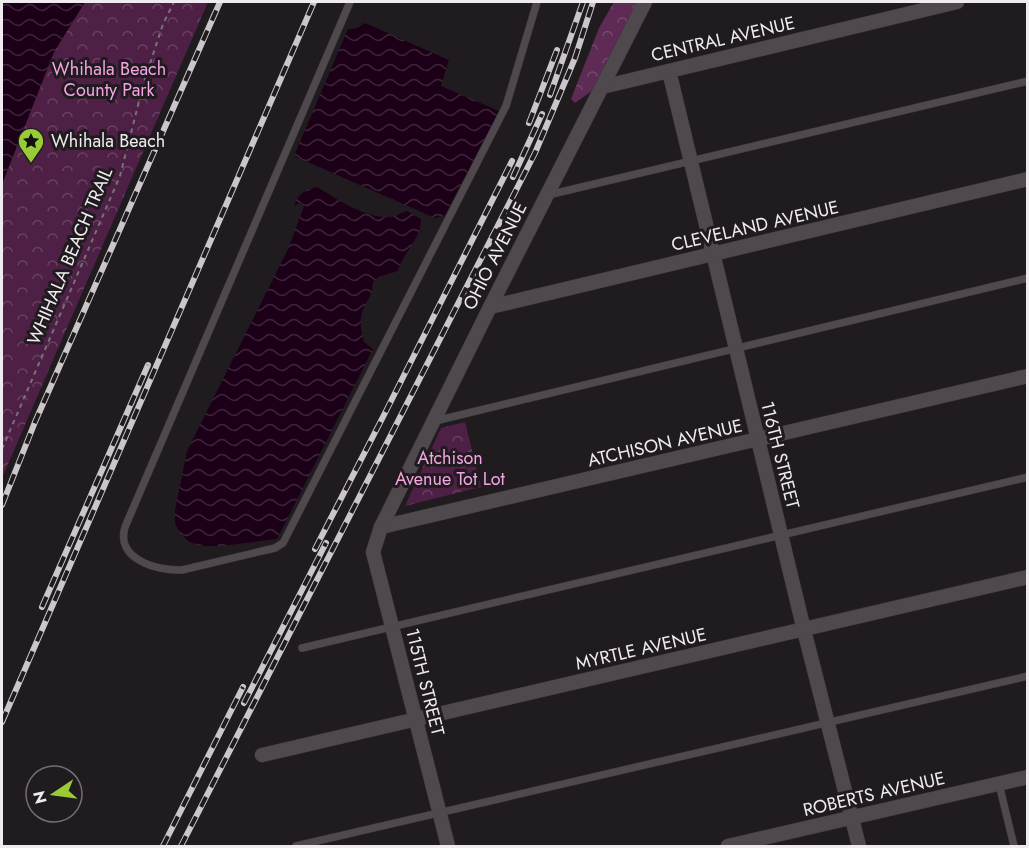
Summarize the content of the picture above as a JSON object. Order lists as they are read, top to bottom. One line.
{"streets":{"street":["CENTRAL AVENUE","CLEVELAND AVENUE","OHIO AVENUE","ATCHISON AVENUE","116TH STREET","MYRTLE AVENUE","115TH STREET","ROBERTS AVENUE"],"path":["WHIHALA BEACH TRAIL"]},"crossings":[["CENTRAL AVENUE","OHIO AVENUE"],["CENTRAL AVENUE","116TH STREET"],["CLEVELAND AVENUE","OHIO AVENUE"],["CLEVELAND AVENUE","116TH STREET"],["OHIO AVENUE","ATCHISON AVENUE"],["OHIO AVENUE","115TH STREET"],["ATCHISON AVENUE","116TH STREET"],["ATCHISON AVENUE","115TH STREET"],["116TH STREET","MYRTLE AVENUE"],["116TH STREET","ROBERTS AVENUE"],["MYRTLE AVENUE","115TH STREET"]],"parks":["Whihala Beach County Park","Atchison Avenue Tot Lot"],"places":{"place":["Whihala Beach"]},"north":"left"}
